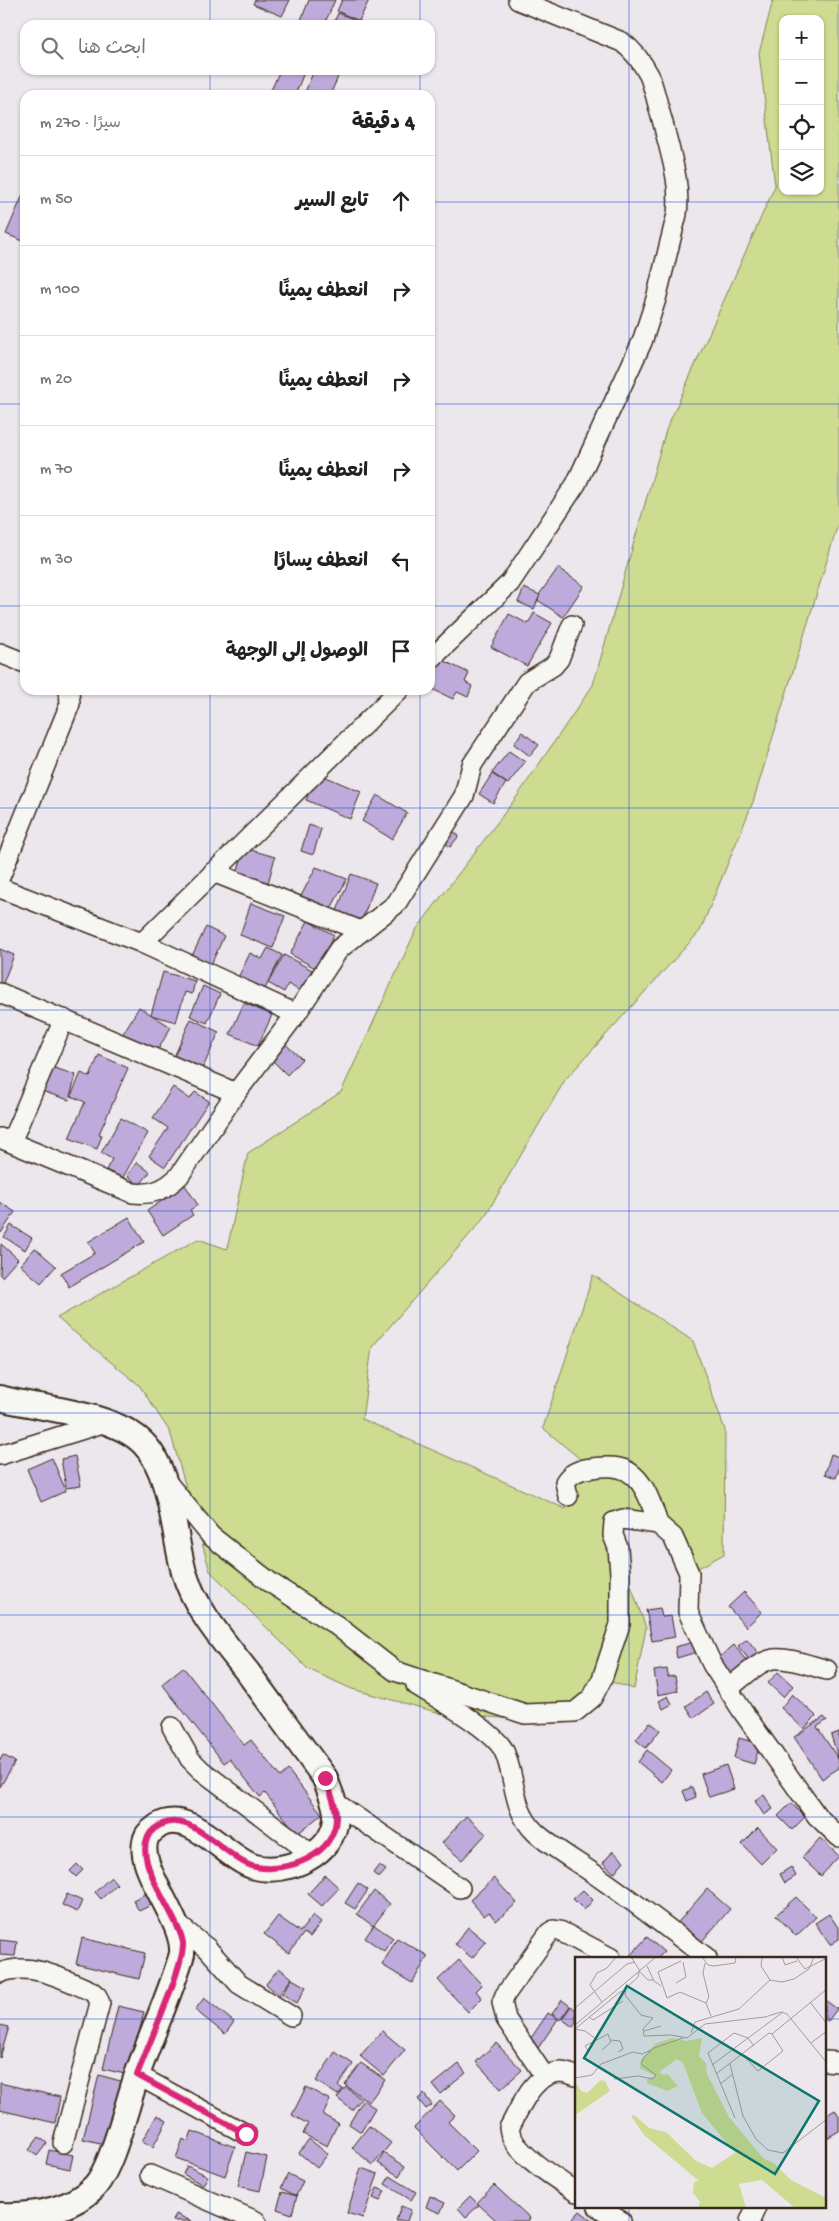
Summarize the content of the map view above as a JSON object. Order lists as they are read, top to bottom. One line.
{"page":{"map_buttons":["+","−"],"search":"ابحث هنا","heading":["4 دقيقة","سيرًا · 270 m"],"list":[["تابع السير","50 m"],["انعطف يمينًا","100 m"],["انعطف يمينًا","20 m"],["انعطف يمينًا","70 m"],["انعطف يسارًا","30 m"],"الوصول إلى الوجهة"]}}
